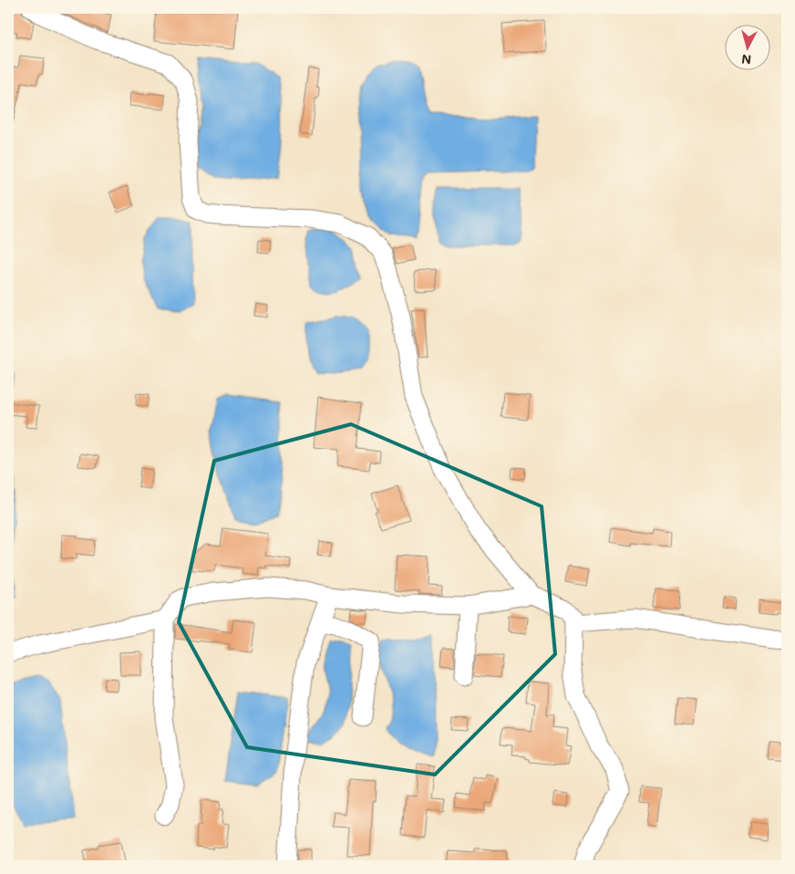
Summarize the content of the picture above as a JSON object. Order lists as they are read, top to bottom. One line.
{"north":"bottom"}
